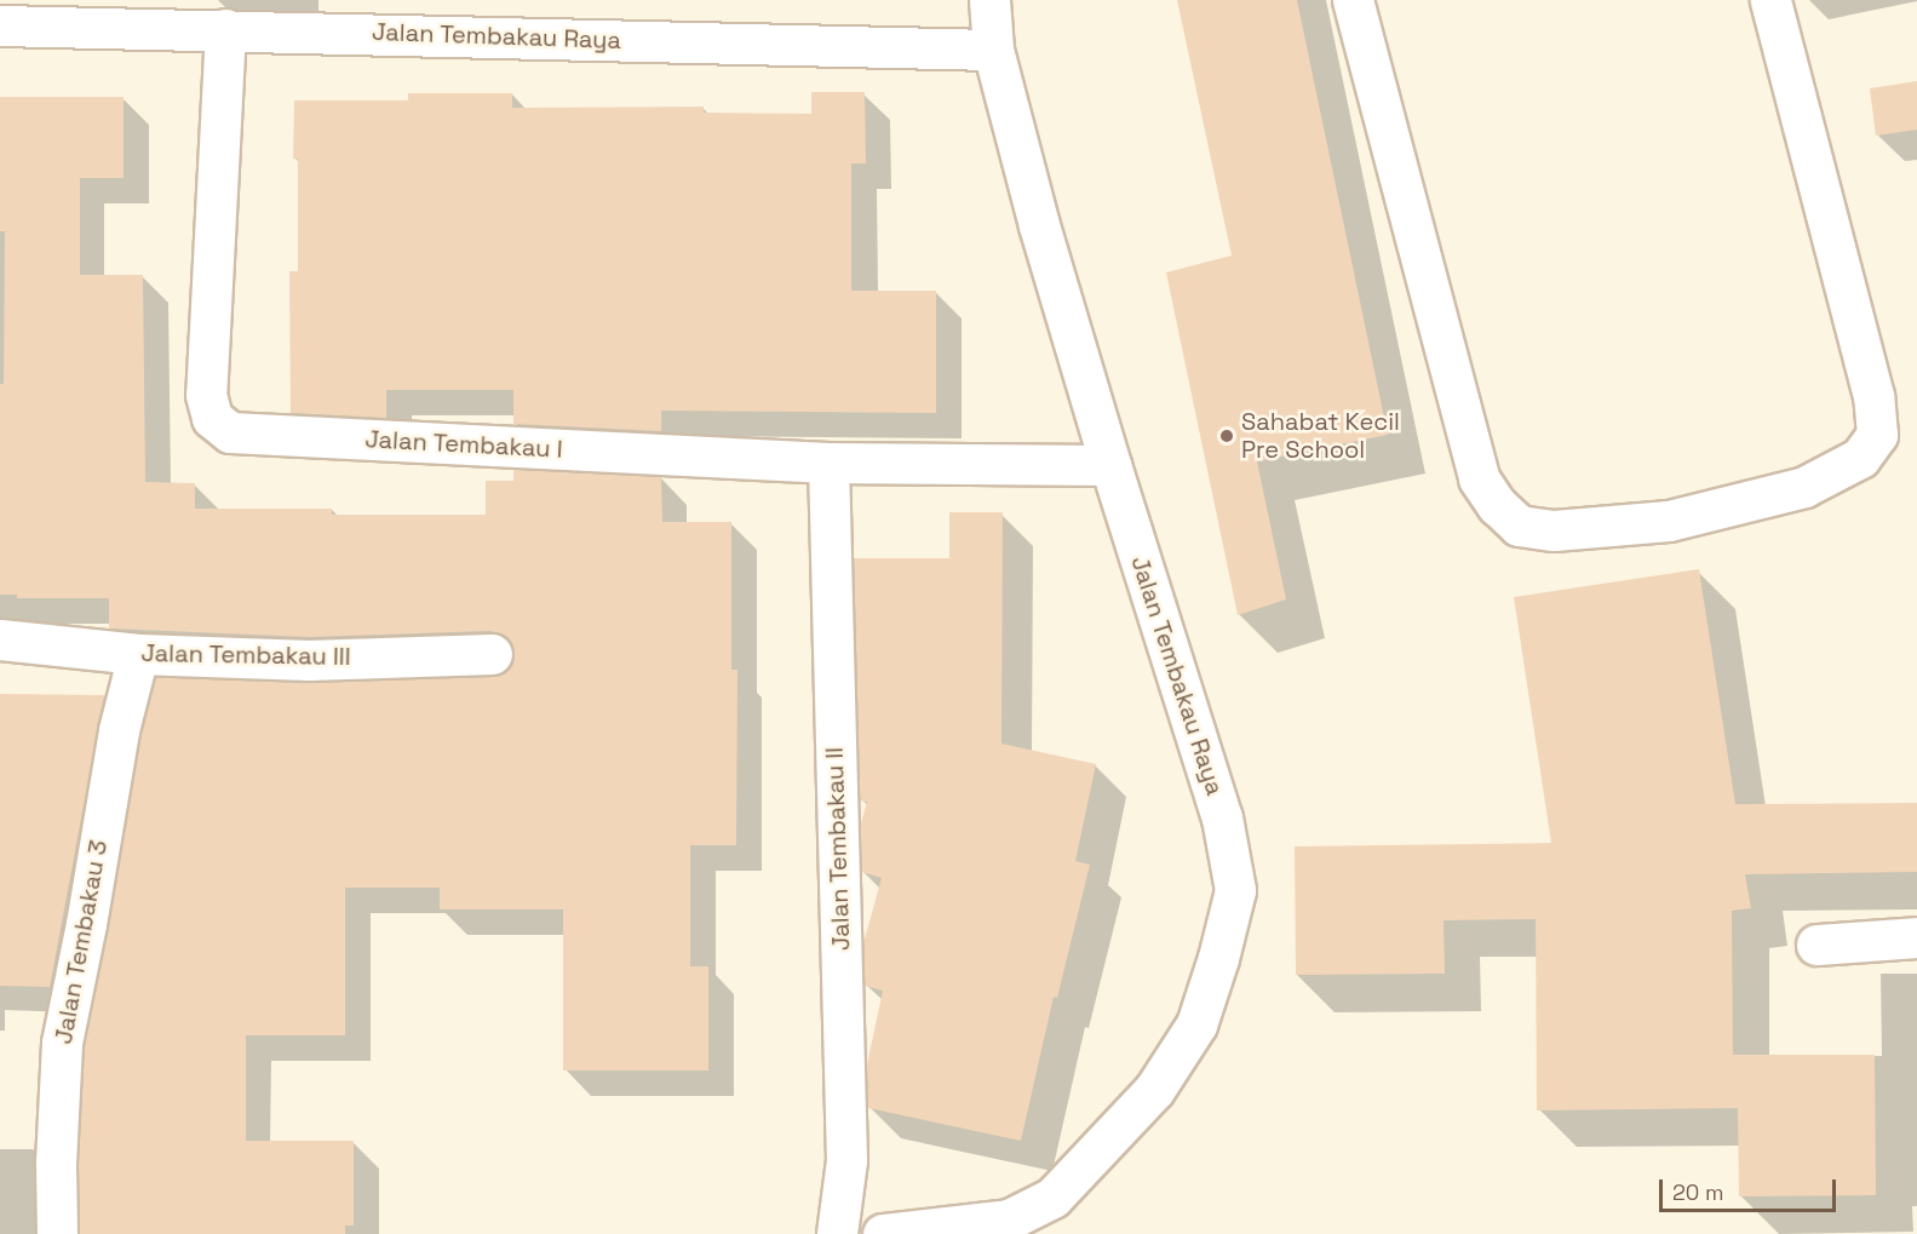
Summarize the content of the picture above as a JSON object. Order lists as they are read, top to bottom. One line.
{"streets":{"street":["Jalan Tembakau Raya","Jalan Tembakau I","Jalan Tembakau III","Jalan Tembakau II","Jalan Tembakau 3"]},"crossings":[["Jalan Tembakau Raya","Jalan Tembakau I"],["Jalan Tembakau I","Jalan Tembakau II"],["Jalan Tembakau III","Jalan Tembakau 3"]],"places":["Sahabat Kecil Pre School"],"scale_bar":"20 m"}
